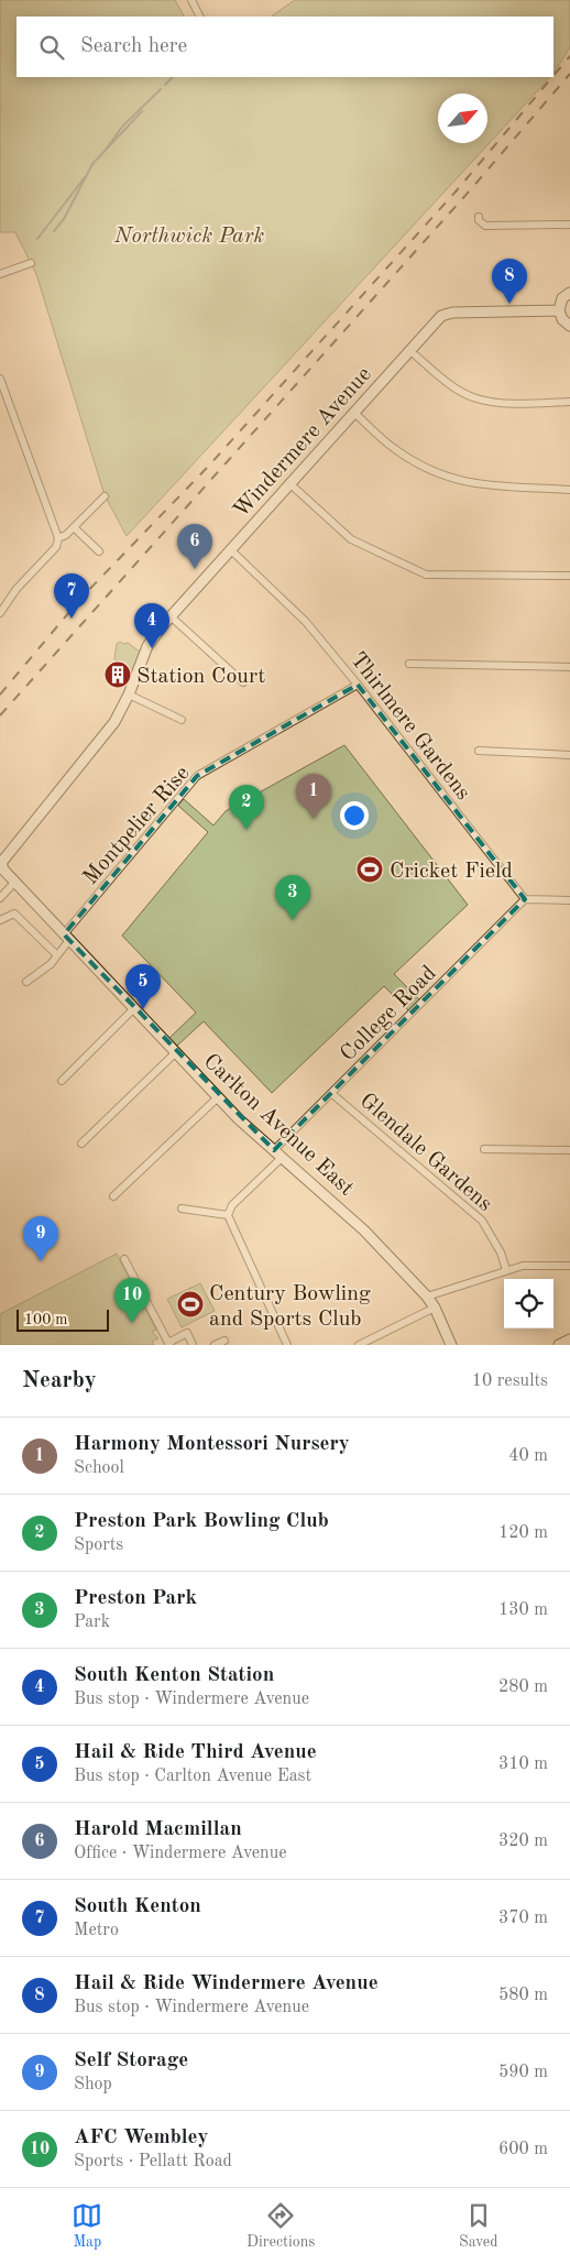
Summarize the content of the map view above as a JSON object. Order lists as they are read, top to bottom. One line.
{"streets":{"street":["Windermere Avenue","Thirlmere Gardens","Montpelier Rise","College Road","Carlton Avenue East","Glendale Gardens"]},"crossings":[["Windermere Avenue","Thirlmere Gardens"],["Windermere Avenue","Carlton Avenue East"],["Thirlmere Gardens","Montpelier Rise"],["Thirlmere Gardens","College Road"],["Montpelier Rise","Carlton Avenue East"],["College Road","Carlton Avenue East"],["College Road","Glendale Gardens"]],"parks":["Northwick Park"],"places":{"building":["Station Court"],"sports":["Cricket Field","Century Bowling and Sports Club"]},"scale_bar":"100 m","north":"top right","page":{"search":"Search here","pins":["8","6","7","4","1","2","3","5","9","10"],"scale":"100 m","heading":["Nearby","10 results"],"list":[{"mark":"1","name":"Harmony Montessori Nursery","note":"School","value":"40 m"},{"mark":"2","name":"Preston Park Bowling Club","note":"Sports","value":"120 m"},{"mark":"3","name":"Preston Park","note":"Park","value":"130 m"},{"mark":"4","name":"South Kenton Station","note":"Bus stop · Windermere Avenue","value":"280 m"},{"mark":"5","name":"Hail & Ride Third Avenue","note":"Bus stop · Carlton Avenue East","value":"310 m"},{"mark":"6","name":"Harold Macmillan","note":"Office · Windermere Avenue","value":"320 m"},{"mark":"7","name":"South Kenton","note":"Metro","value":"370 m"},{"mark":"8","name":"Hail & Ride Windermere Avenue","note":"Bus stop · Windermere Avenue","value":"580 m"},{"mark":"9","name":"Self Storage","note":"Shop","value":"590 m"},{"mark":"10","name":"AFC Wembley","note":"Sports · Pellatt Road","value":"600 m"}],"nav":["Map","Directions","Saved"]}}
